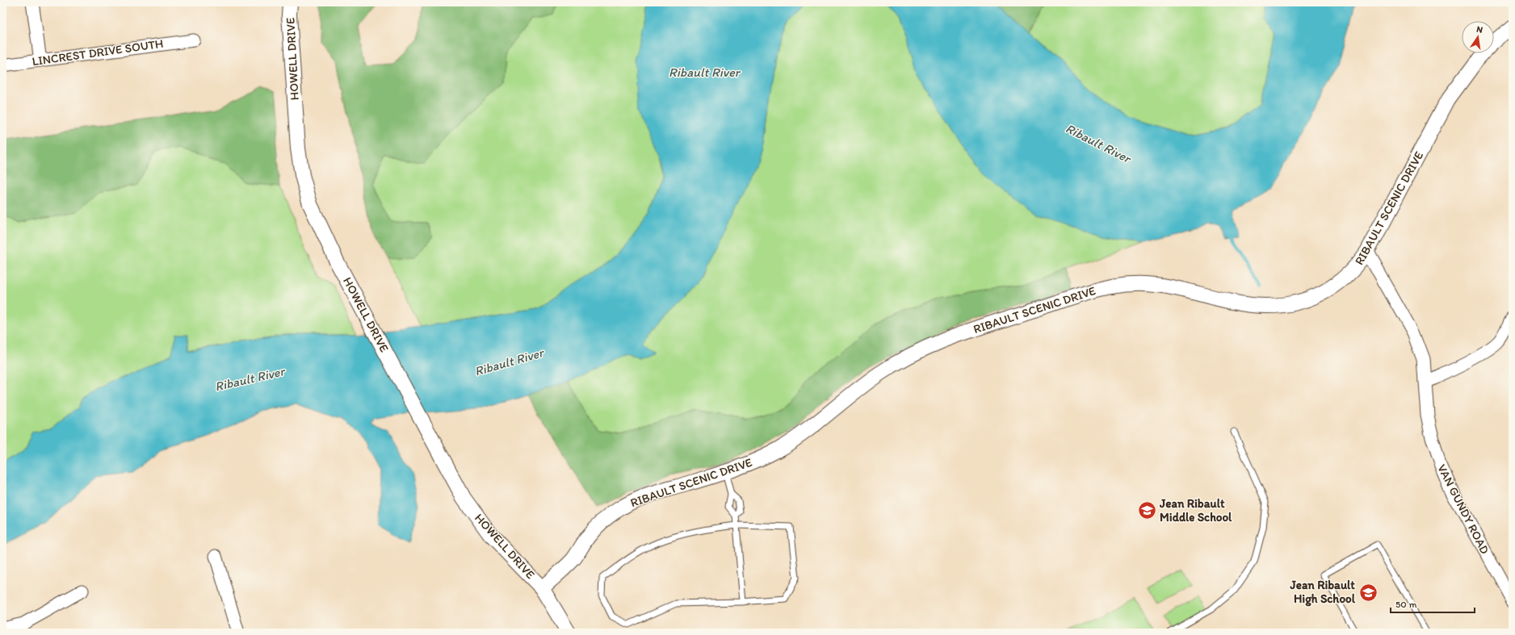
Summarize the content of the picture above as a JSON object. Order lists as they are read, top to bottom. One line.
{"streets":{"street":["LINCREST DRIVE SOUTH","HOWELL DRIVE","RIBAULT SCENIC DRIVE","VAN GUNDY ROAD"]},"crossings":[["HOWELL DRIVE","RIBAULT SCENIC DRIVE"],["RIBAULT SCENIC DRIVE","VAN GUNDY ROAD"]],"water":["Ribault River"],"places":{"school or university":["Jean Ribault Middle School","Jean Ribault High School"]},"scale_bar":"50 m","north":"top"}
